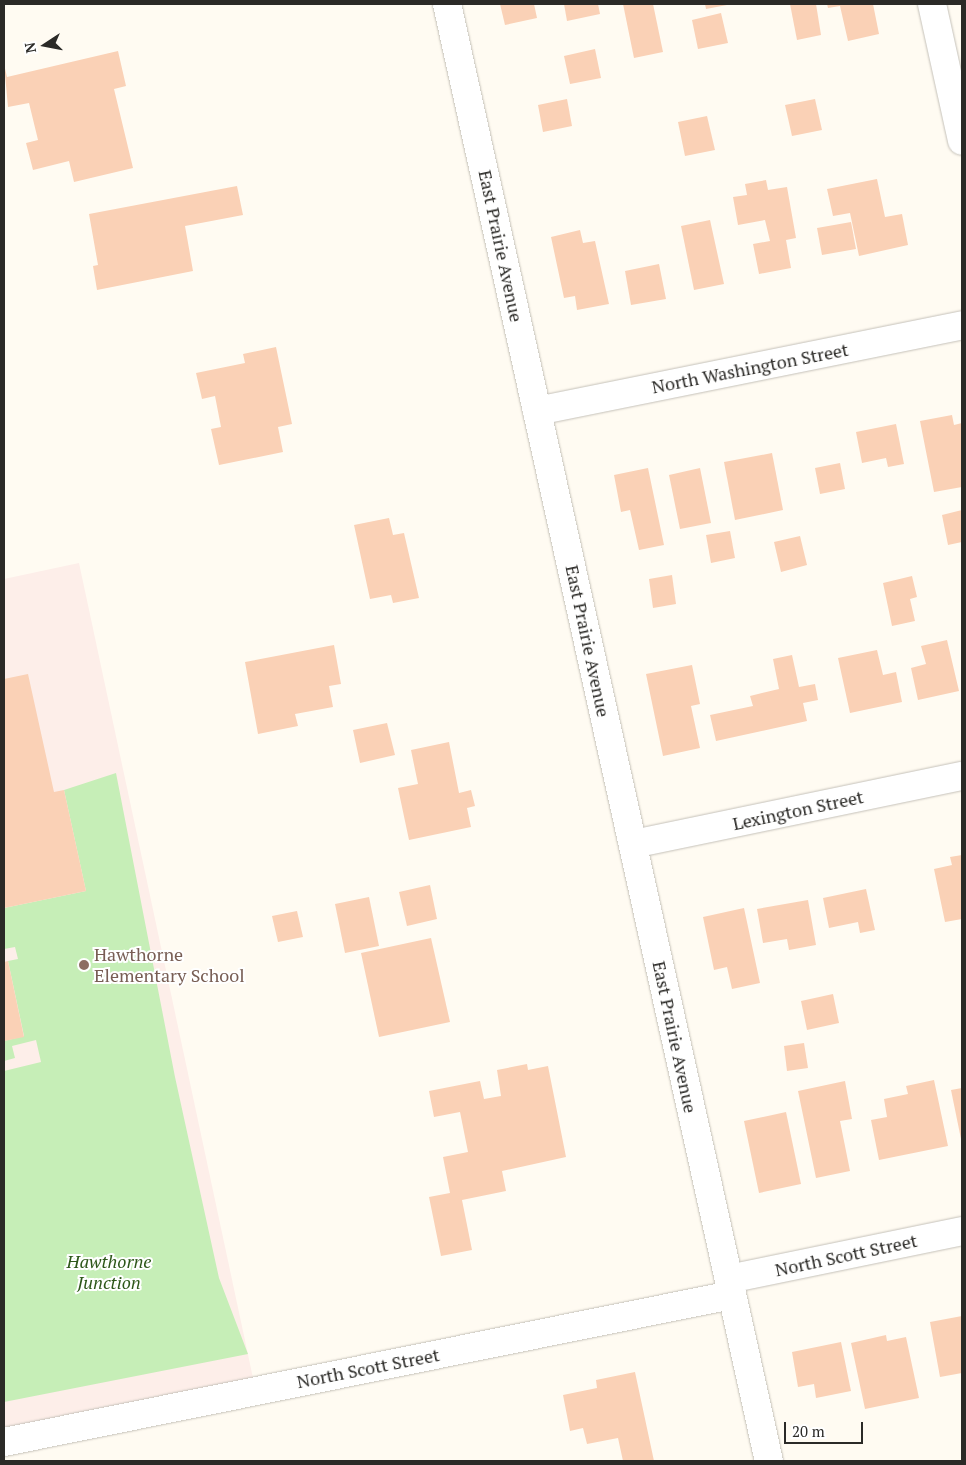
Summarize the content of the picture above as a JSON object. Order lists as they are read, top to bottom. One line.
{"streets":{"street":["East Prairie Avenue","North Washington Street","Lexington Street","North Scott Street"]},"crossings":[["East Prairie Avenue","North Washington Street"],["East Prairie Avenue","Lexington Street"],["East Prairie Avenue","North Scott Street"]],"parks":["Hawthorne Junction"],"places":["Hawthorne Elementary School"],"scale_bar":"20 m","north":"left"}
